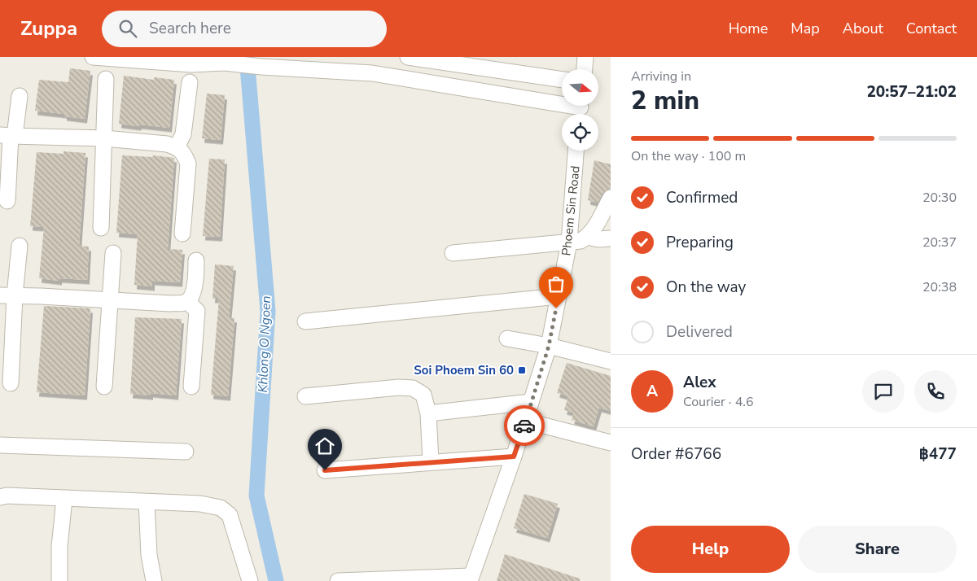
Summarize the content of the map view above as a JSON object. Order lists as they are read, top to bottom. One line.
{"streets":{"street":["Phoem Sin Road"]},"water":["Khlong O Ngoen"],"places":{"transit":["Soi Phoem Sin 60"]},"north":"right","page":{"header":"Zuppa","search":"Search here","nav":["Home","Map","About","Contact"],"heading":["2 min","Arriving in","20:57–21:02"],"panel":["Alex","Courier · 4.6","Order #6766","฿477"],"bar":"On the way · 100 m","list":[["Confirmed","20:30"],["Preparing","20:37"],["On the way","20:38"],"Delivered"],"round":"A","buttons":["Help","Share"]}}
